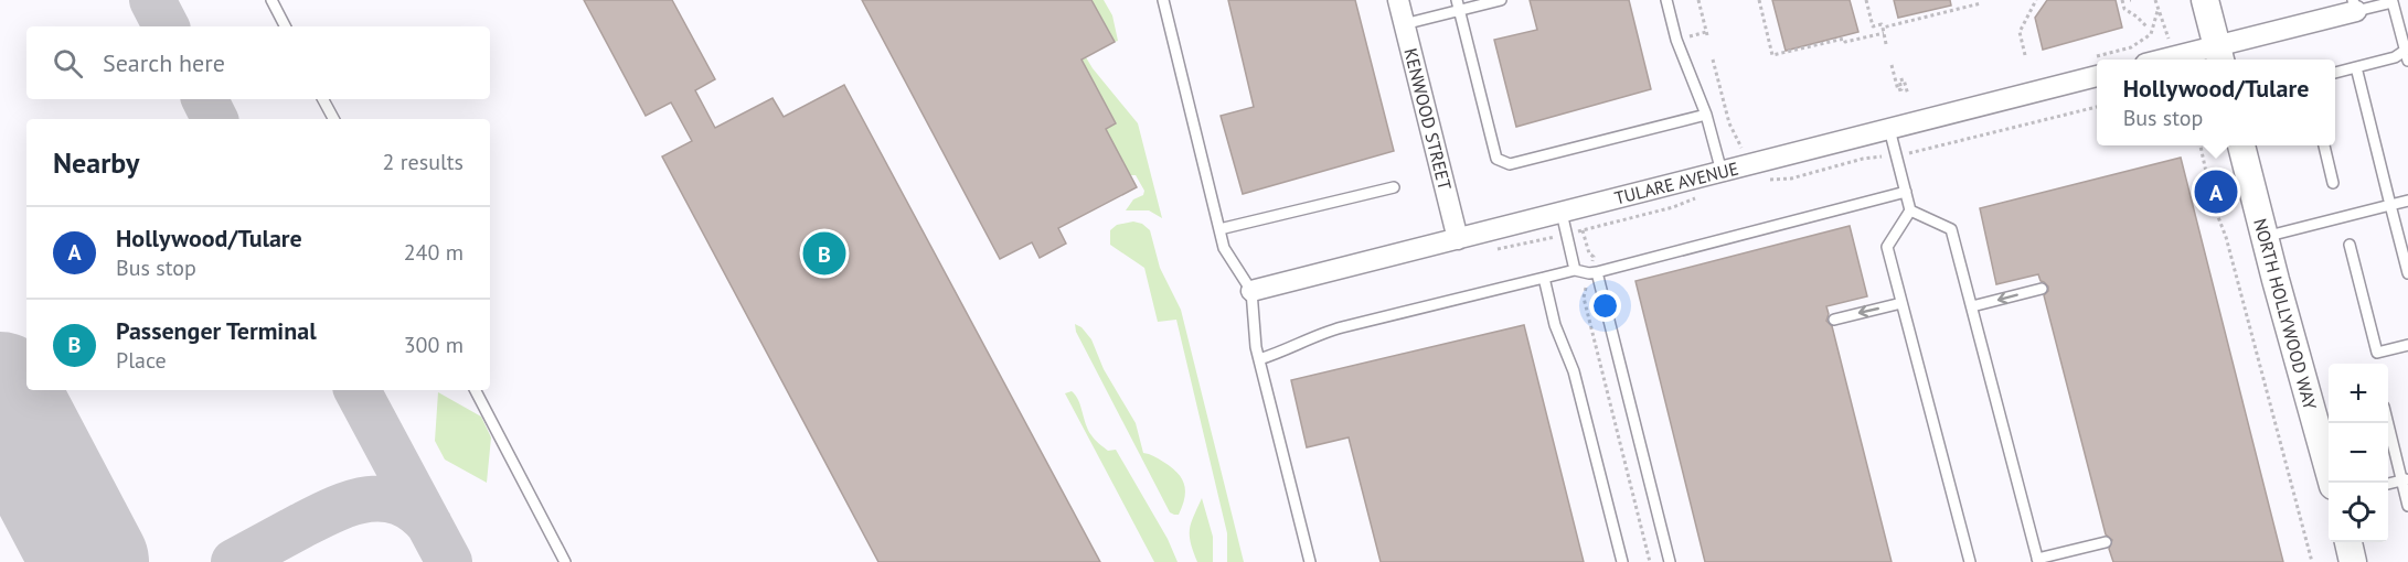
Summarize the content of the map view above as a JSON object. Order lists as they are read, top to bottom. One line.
{"streets":{"main road":["NORTH HOLLYWOOD WAY"],"street":["KENWOOD STREET","TULARE AVENUE"]},"crossings":[["KENWOOD STREET","TULARE AVENUE"]],"page":{"search":"Search here","popup":["Hollywood/Tulare","Bus stop"],"heading":["Nearby","2 results"],"pins":["A","B"],"list":[{"mark":"A","name":"Hollywood/Tulare","note":"Bus stop","value":"240 m"},{"mark":"B","name":"Passenger Terminal","note":"Place","value":"300 m"}],"map_buttons":["+","−"]}}
